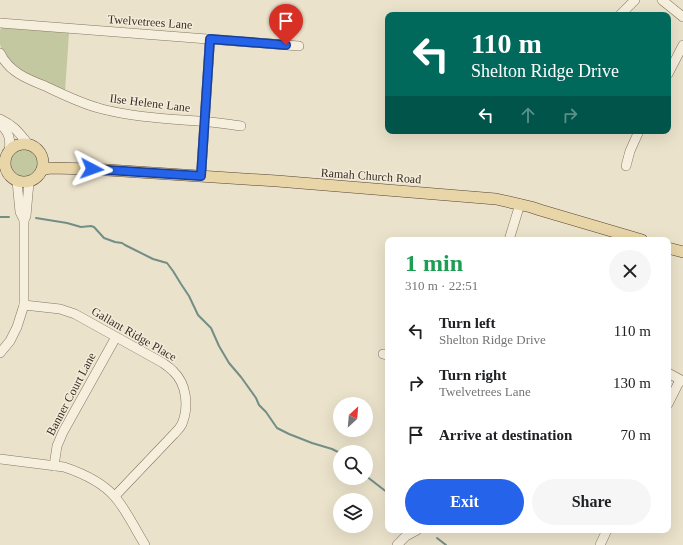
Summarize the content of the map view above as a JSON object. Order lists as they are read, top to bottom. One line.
{"streets":{"main road":["Ramah Church Road"],"street":["Twelvetrees Lane","Ilse Helene Lane","Gallant Ridge Place","Banner Court Lane"]},"crossings":[["Gallant Ridge Place","Banner Court Lane"]],"north":"top right","page":{"turn":["110 m","Shelton Ridge Drive"],"heading":["1 min","310 m · 22:51"],"list":[{"name":"Turn left","note":"Shelton Ridge Drive","value":"110 m"},{"name":"Turn right","note":"Twelvetrees Lane","value":"130 m"},{"name":"Arrive at destination","value":"70 m"}],"buttons":["Exit","Share"]}}
